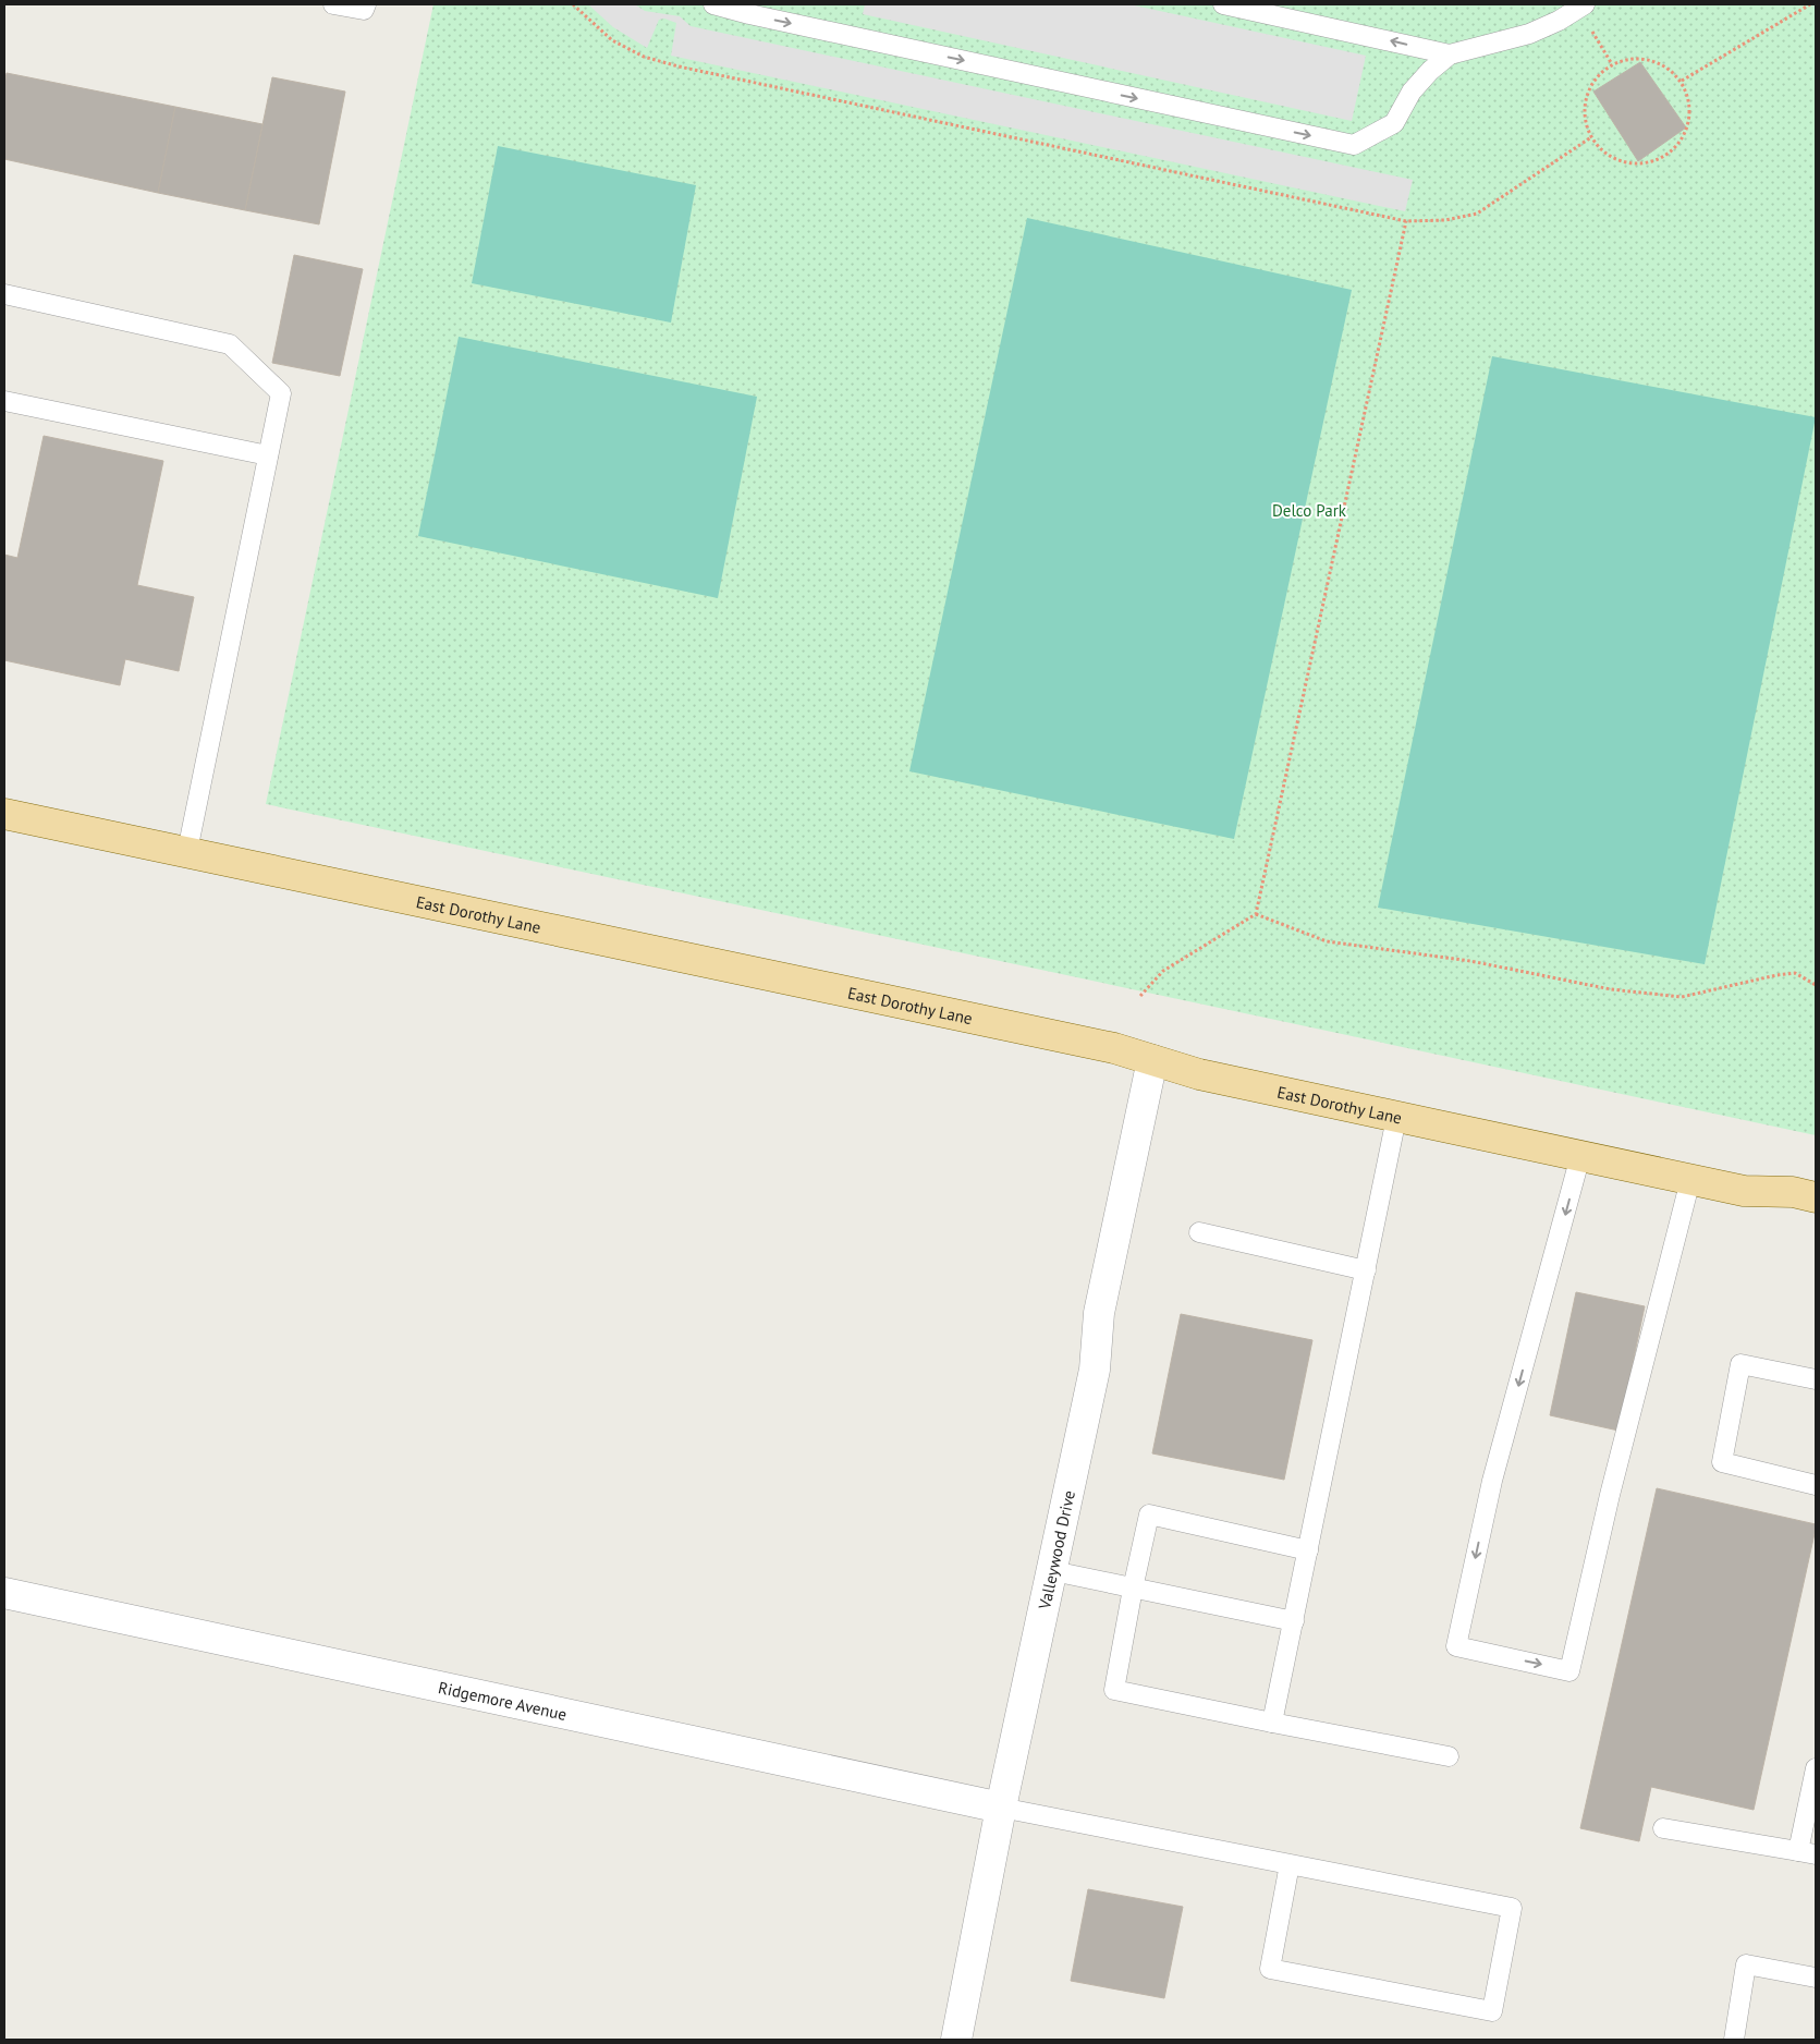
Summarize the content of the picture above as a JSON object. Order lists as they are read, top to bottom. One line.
{"streets":{"main road":["East Dorothy Lane"],"street":["Valleywood Drive","Ridgemore Avenue"]},"crossings":[["East Dorothy Lane","Valleywood Drive"],["Valleywood Drive","Ridgemore Avenue"]],"parks":["Delco Park"]}
